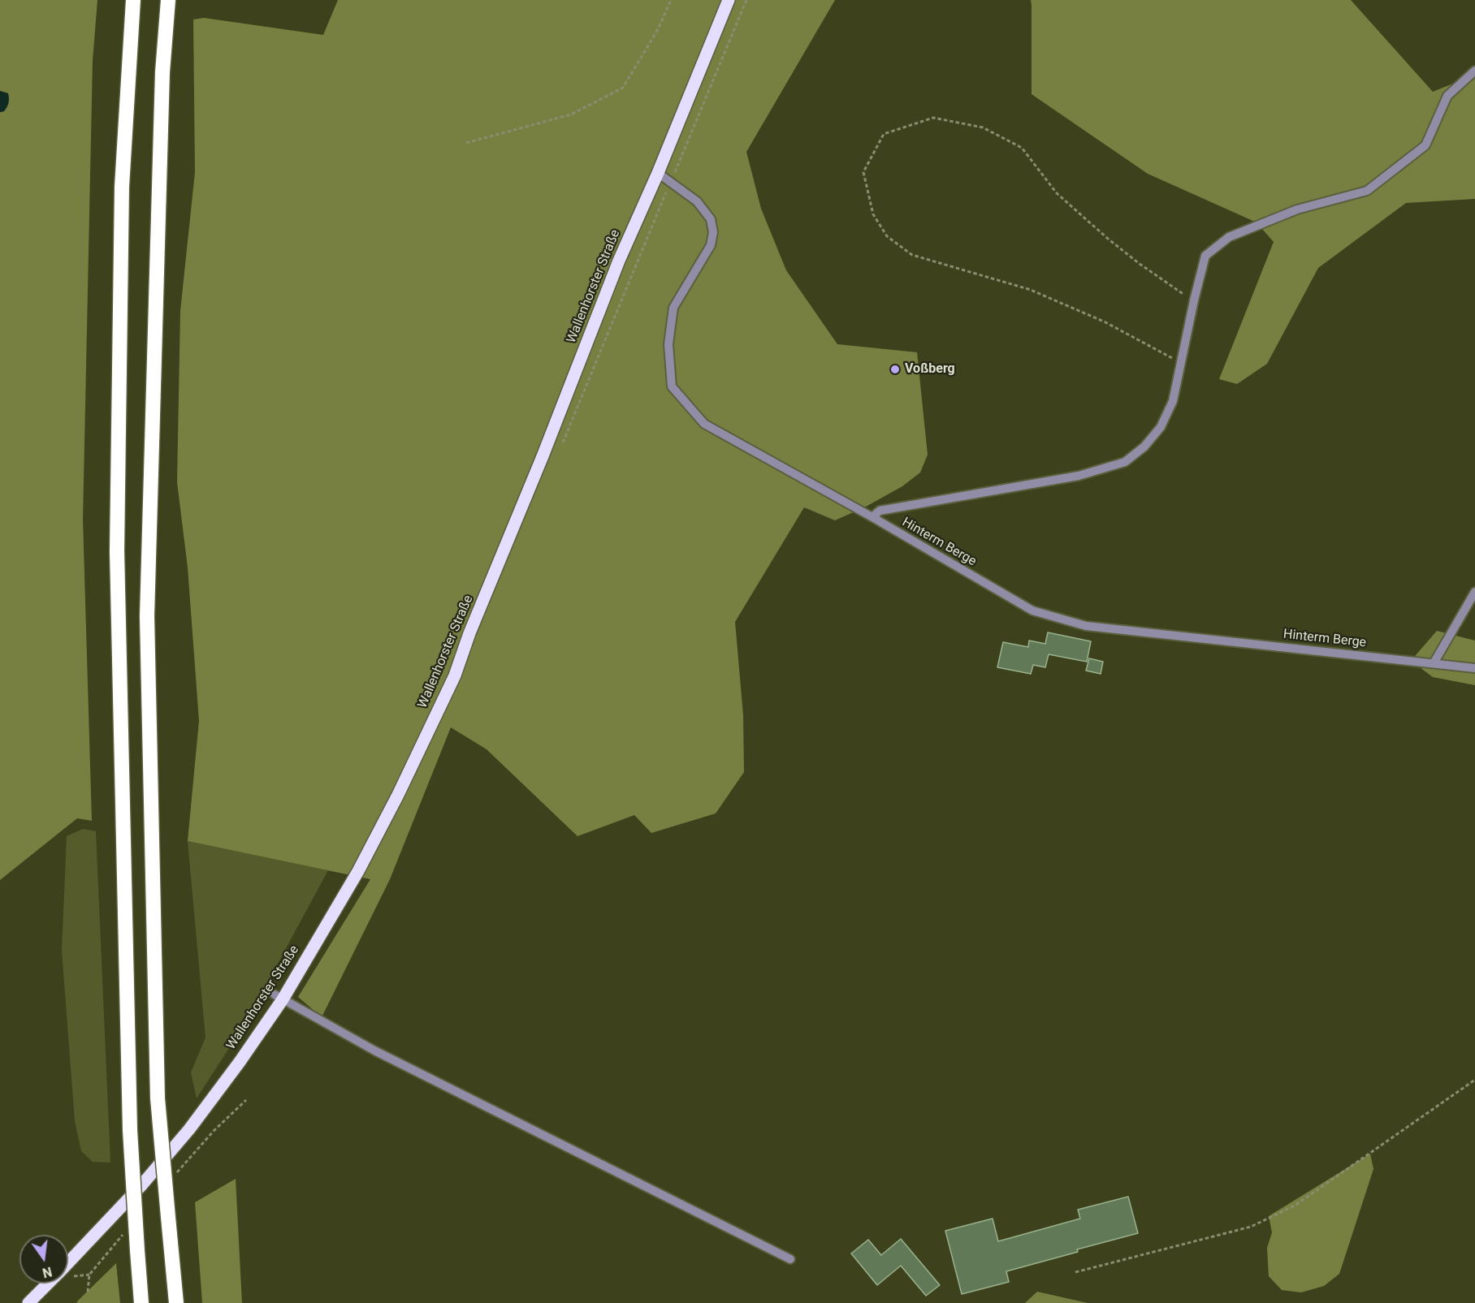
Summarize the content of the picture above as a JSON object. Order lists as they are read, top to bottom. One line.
{"streets":{"main road":["Wallenhorster Straße"],"street":["Hinterm Berge"]},"crossings":[["Wallenhorster Straße","Hinterm Berge"]],"places":["Voßberg"],"north":"bottom"}
